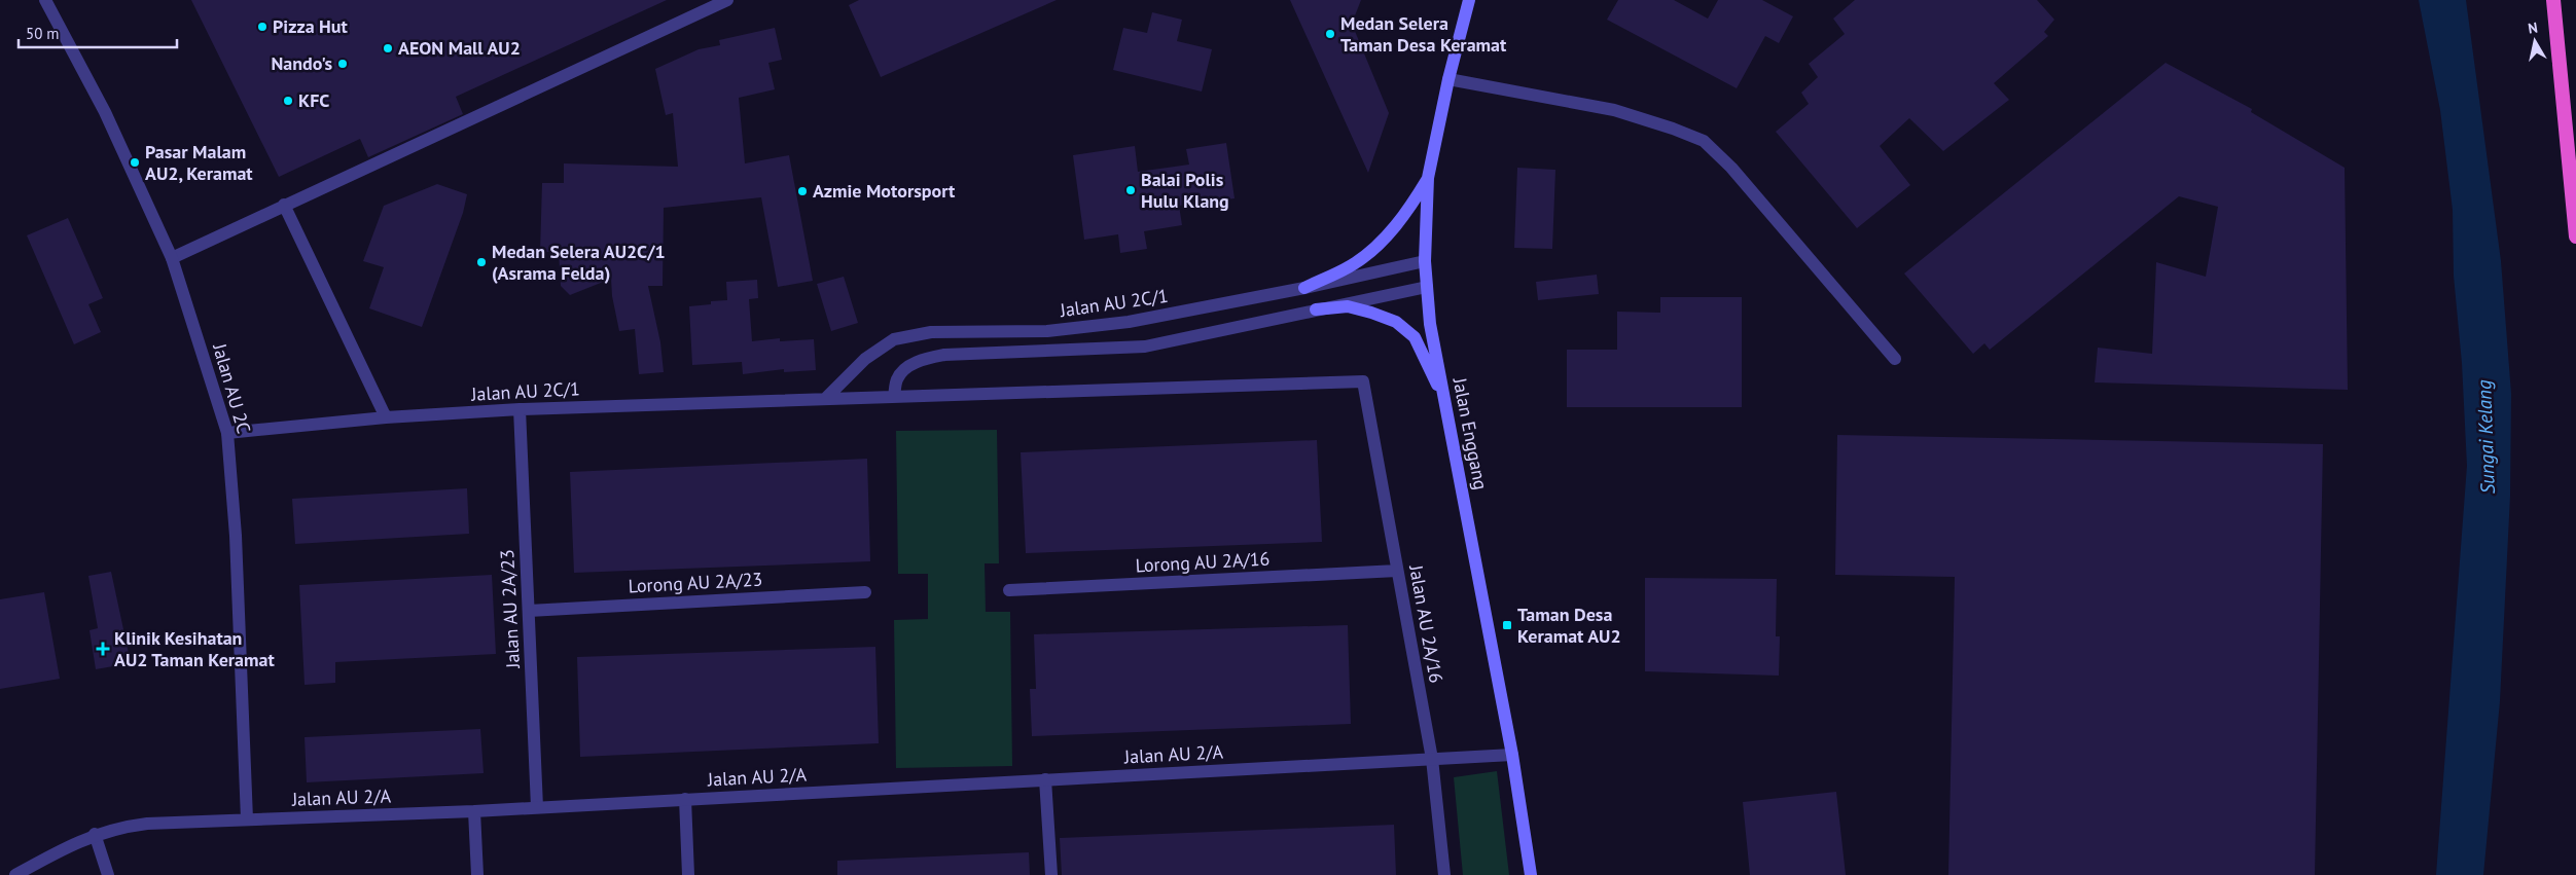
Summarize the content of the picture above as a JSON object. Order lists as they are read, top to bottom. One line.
{"streets":{"main road":["Jalan Enggang"],"street":["Jalan AU 2C/1","Jalan AU 2C","Lorong AU 2A/16","Lorong AU 2A/23","Jalan AU 2A/23","Jalan AU 2A/16","Jalan AU 2/A"]},"crossings":[["Jalan AU 2C/1","Jalan AU 2C"],["Jalan AU 2C/1","Jalan Enggang"],["Jalan AU 2C/1","Jalan AU 2A/23"],["Jalan AU 2C/1","Jalan AU 2A/16"],["Jalan AU 2C","Jalan AU 2/A"],["Jalan Enggang","Jalan AU 2/A"],["Lorong AU 2A/16","Jalan AU 2A/16"],["Lorong AU 2A/23","Jalan AU 2A/23"],["Jalan AU 2A/23","Jalan AU 2/A"],["Jalan AU 2A/16","Jalan AU 2/A"]],"water":["Sungai Kelang"],"places":{"other":["Pizza Hut","Medan Selera Taman Desa Keramat","AEON Mall AU2","Nando's","KFC","Pasar Malam AU2, Keramat","Balai Polis Hulu Klang","Azmie Motorsport","Medan Selera AU2C/1 (Asrama Felda)"],"transit":["Taman Desa Keramat AU2"],"health":["Klinik Kesihatan AU2 Taman Keramat"]},"scale_bar":"50 m","north":"top"}
